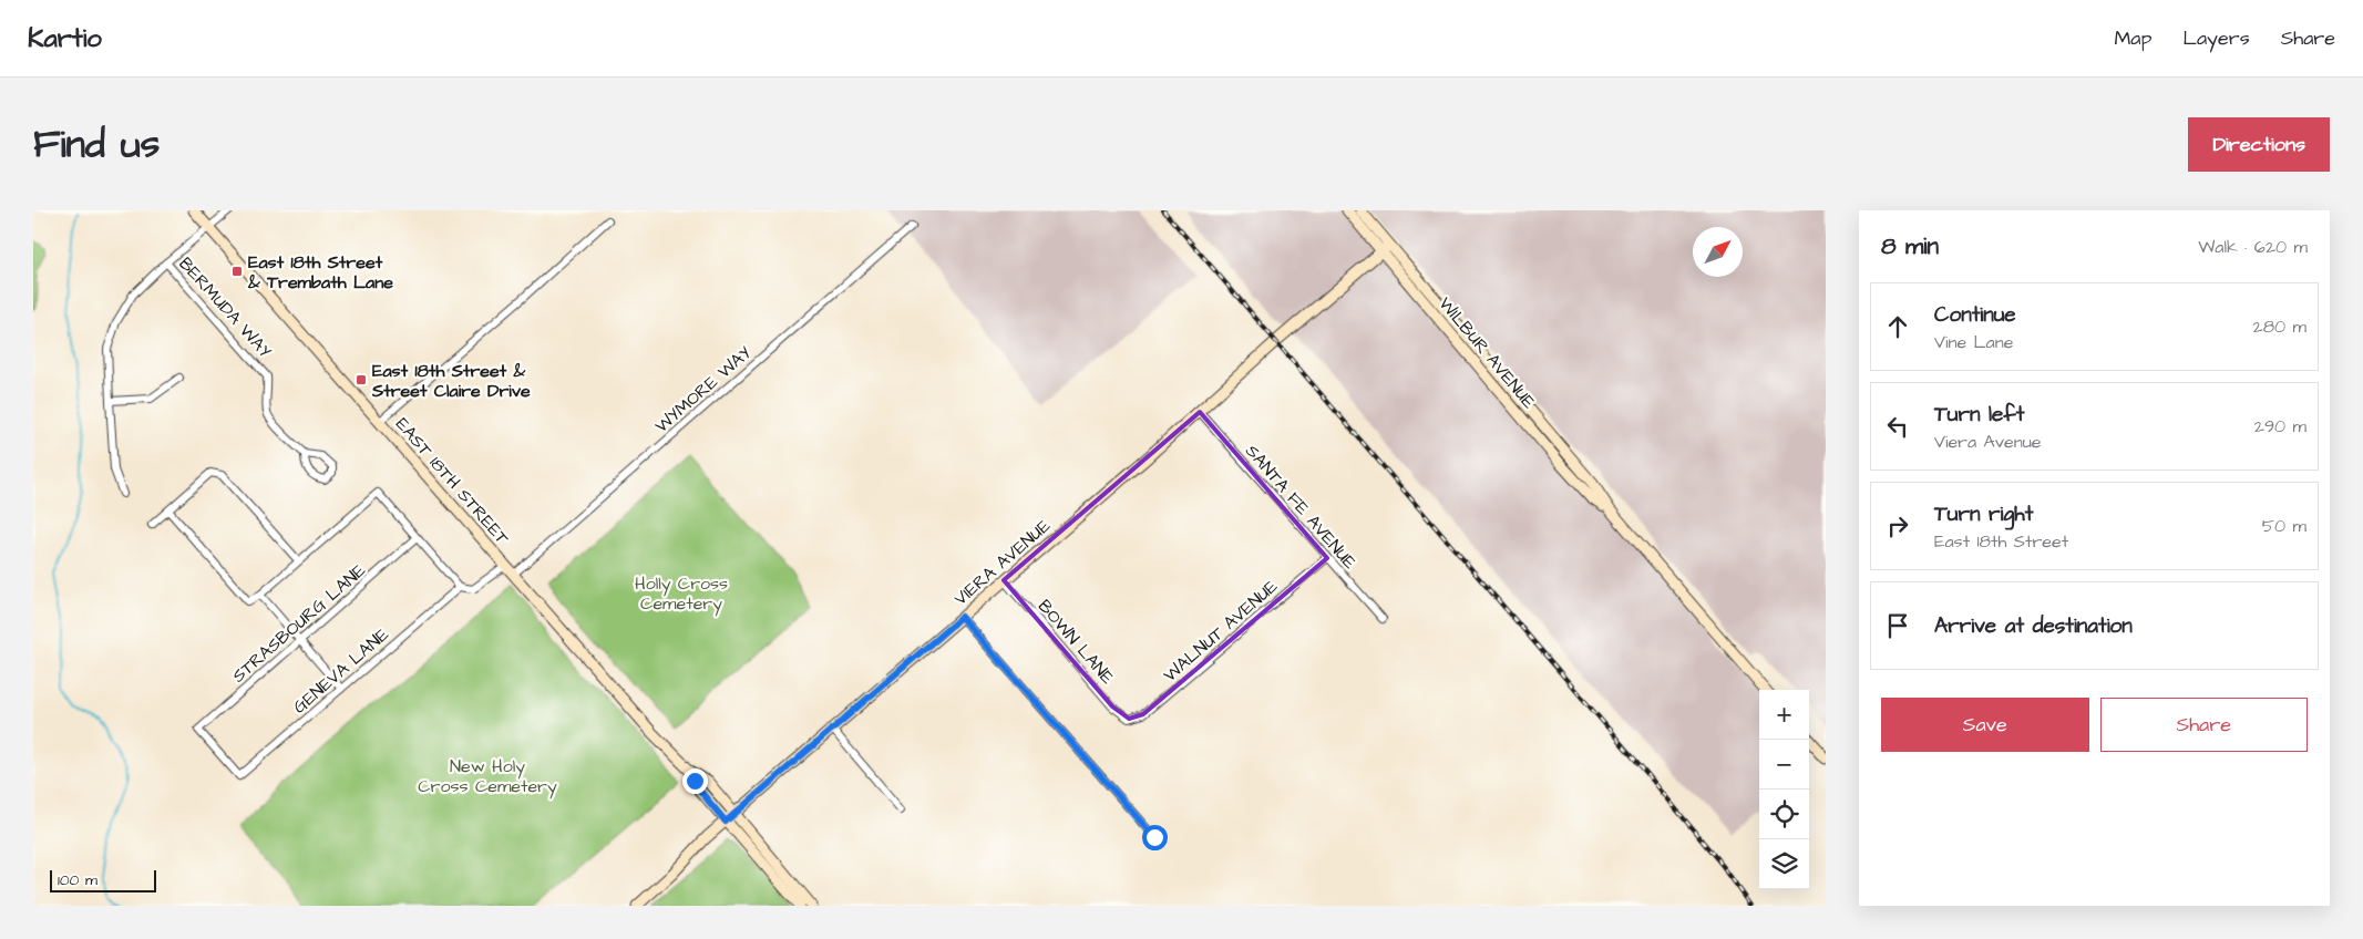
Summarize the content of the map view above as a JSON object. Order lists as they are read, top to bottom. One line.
{"streets":{"main road":["WILBUR AVENUE","EAST 18TH STREET","VIERA AVENUE"],"street":["BERMUDA WAY","WYMORE WAY","SANTA FE AVENUE","STRASBOURG LANE","WALNUT AVENUE","BOWN LANE","GENEVA LANE"]},"crossings":[["WILBUR AVENUE","VIERA AVENUE"],["WYMORE WAY","EAST 18TH STREET"],["EAST 18TH STREET","VIERA AVENUE"],["SANTA FE AVENUE","VIERA AVENUE"],["SANTA FE AVENUE","WALNUT AVENUE"],["VIERA AVENUE","BOWN LANE"],["STRASBOURG LANE","GENEVA LANE"],["WALNUT AVENUE","BOWN LANE"]],"parks":["Holly Cross Cemetery","New Holy Cross Cemetery"],"places":{"transit":["East 18th Street & Trembath Lane","East 18th Street & Street Claire Drive"]},"scale_bar":"100 m","north":"top right","page":{"header":"Kartio","nav":["Map","Layers","Share"],"title":"Find us","buttons":["Directions",["Save","Share"]],"heading":["8 min","Walk · 620 m"],"list":[["Continue","Vine Lane","280 m"],["Turn left","Viera Avenue","290 m"],["Turn right","East 18th Street","50 m"],"Arrive at destination"],"map_buttons":["+","−"],"scale":"100 m"}}
